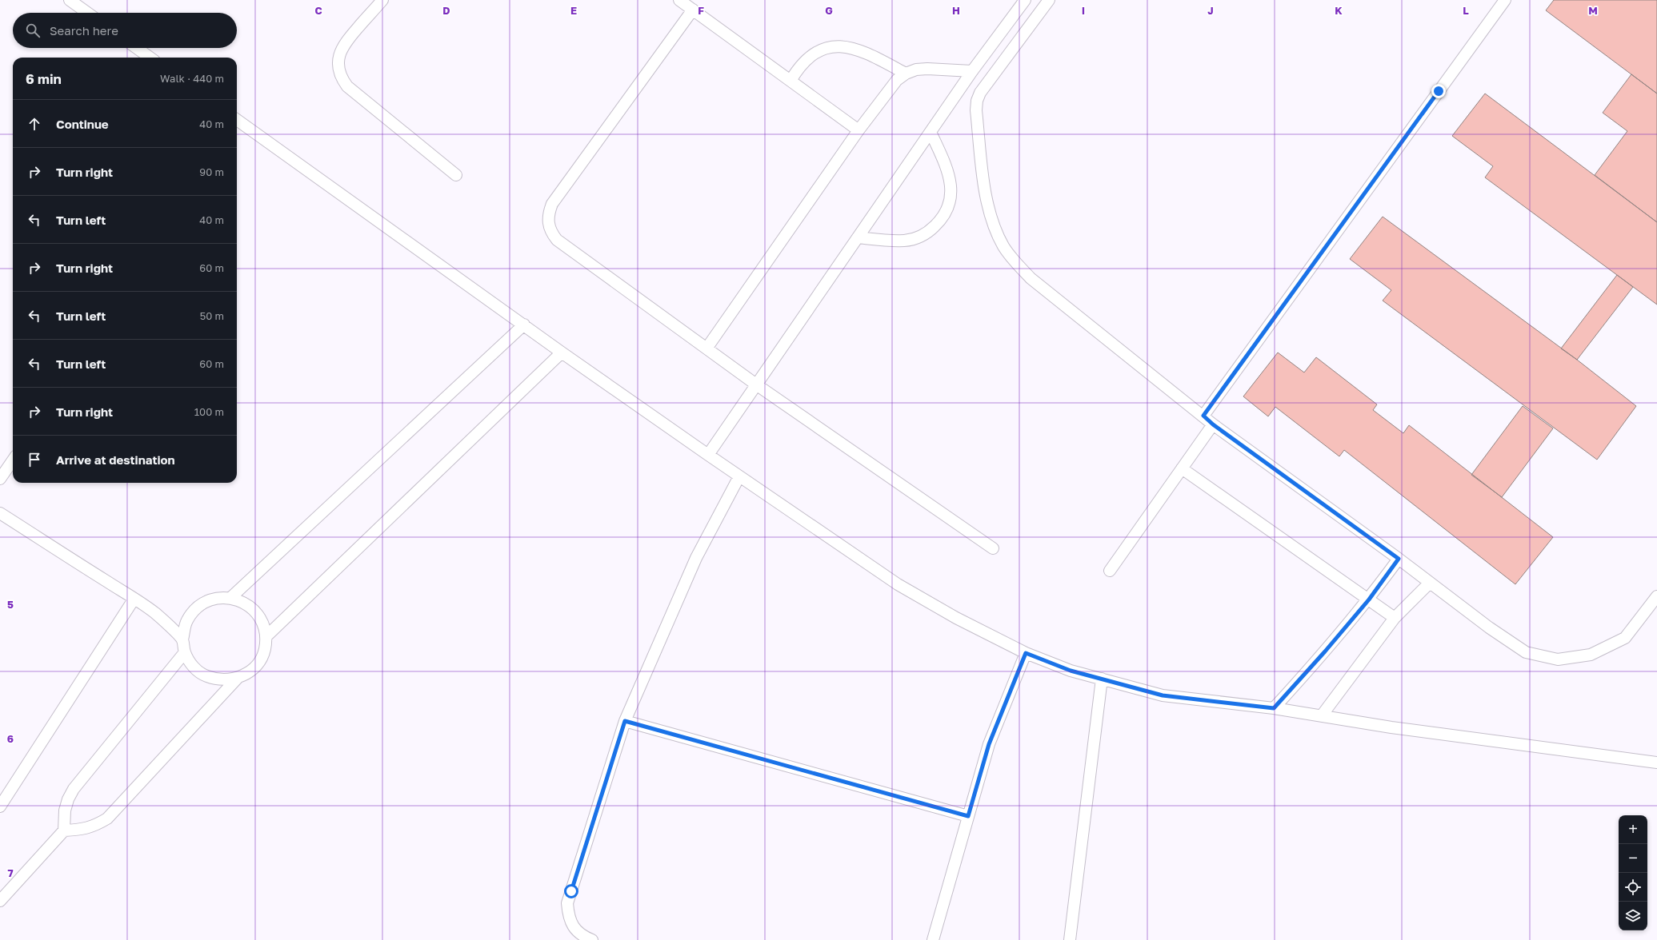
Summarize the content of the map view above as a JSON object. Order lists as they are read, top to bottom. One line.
{"page":{"search":"Search here","heading":["6 min","Walk · 440 m"],"list":[["Continue","40 m"],["Turn right","90 m"],["Turn left","40 m"],["Turn right","60 m"],["Turn left","50 m"],["Turn left","60 m"],["Turn right","100 m"],"Arrive at destination"],"map_buttons":["+","−"]},"grid":{"columns":["C","D","E","F","G","H","I","J","K","L","M"],"rows":["5","6","7"]}}
